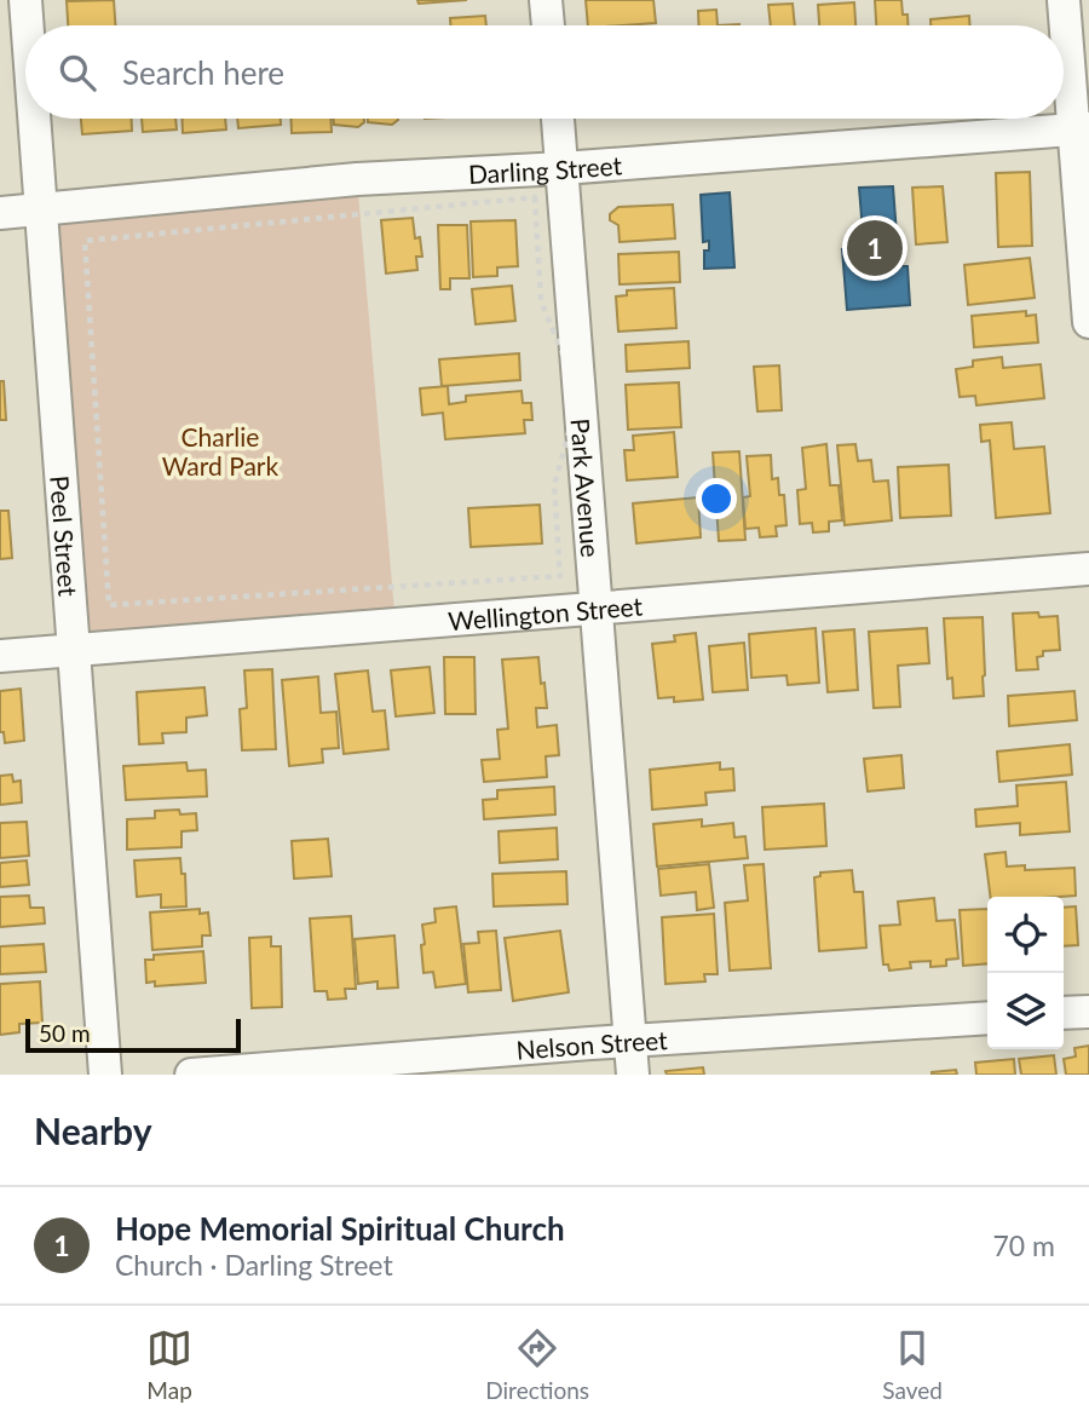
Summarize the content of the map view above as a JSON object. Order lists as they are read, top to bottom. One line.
{"streets":{"street":["Darling Street","Park Avenue","Peel Street","Wellington Street","Nelson Street"]},"crossings":[["Darling Street","Park Avenue"],["Darling Street","Peel Street"],["Park Avenue","Wellington Street"],["Park Avenue","Nelson Street"],["Peel Street","Wellington Street"]],"parks":["Charlie Ward Park"],"scale_bar":"50 m","page":{"search":"Search here","pins":"1","scale":"50 m","heading":"Nearby","list":[{"mark":"1","name":"Hope Memorial Spiritual Church","note":"Church · Darling Street","value":"70 m"}],"nav":["Map","Directions","Saved"]}}
